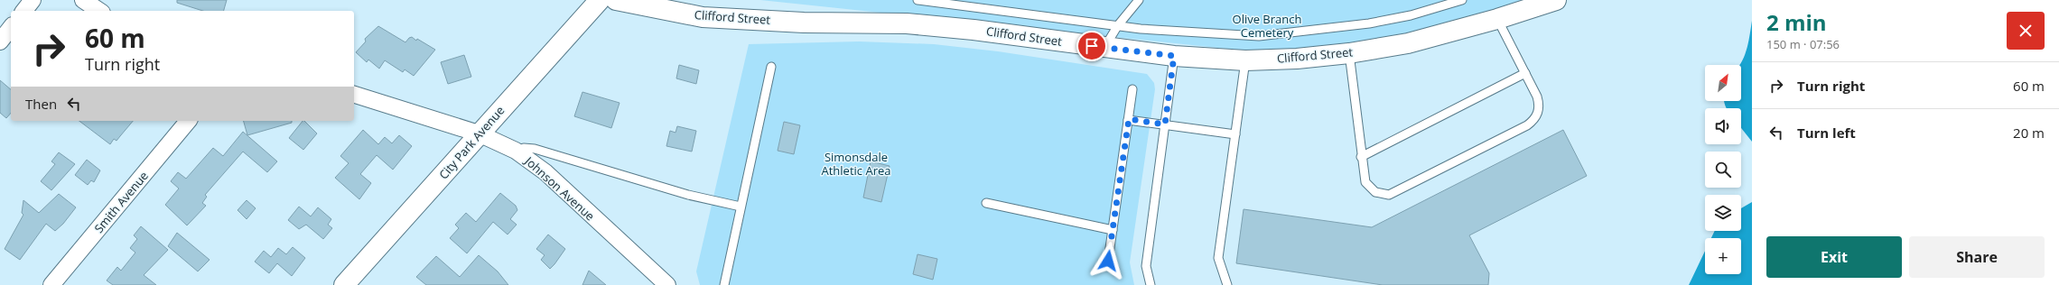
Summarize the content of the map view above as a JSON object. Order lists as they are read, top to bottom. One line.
{"streets":{"street":["Clifford Street","City Park Avenue","Johnson Avenue","Smith Avenue"]},"crossings":[["City Park Avenue","Johnson Avenue"]],"parks":["Olive Branch Cemetery","Simonsdale Athletic Area"],"north":"top right","page":{"heading":["2 min","150 m · 07:56"],"turn":["60 m","Turn right"],"list":[{"name":"Turn right","value":"60 m"},{"name":"Turn left","value":"20 m"}],"map_buttons":"+","then":"Then","buttons":["Exit","Share"]}}
